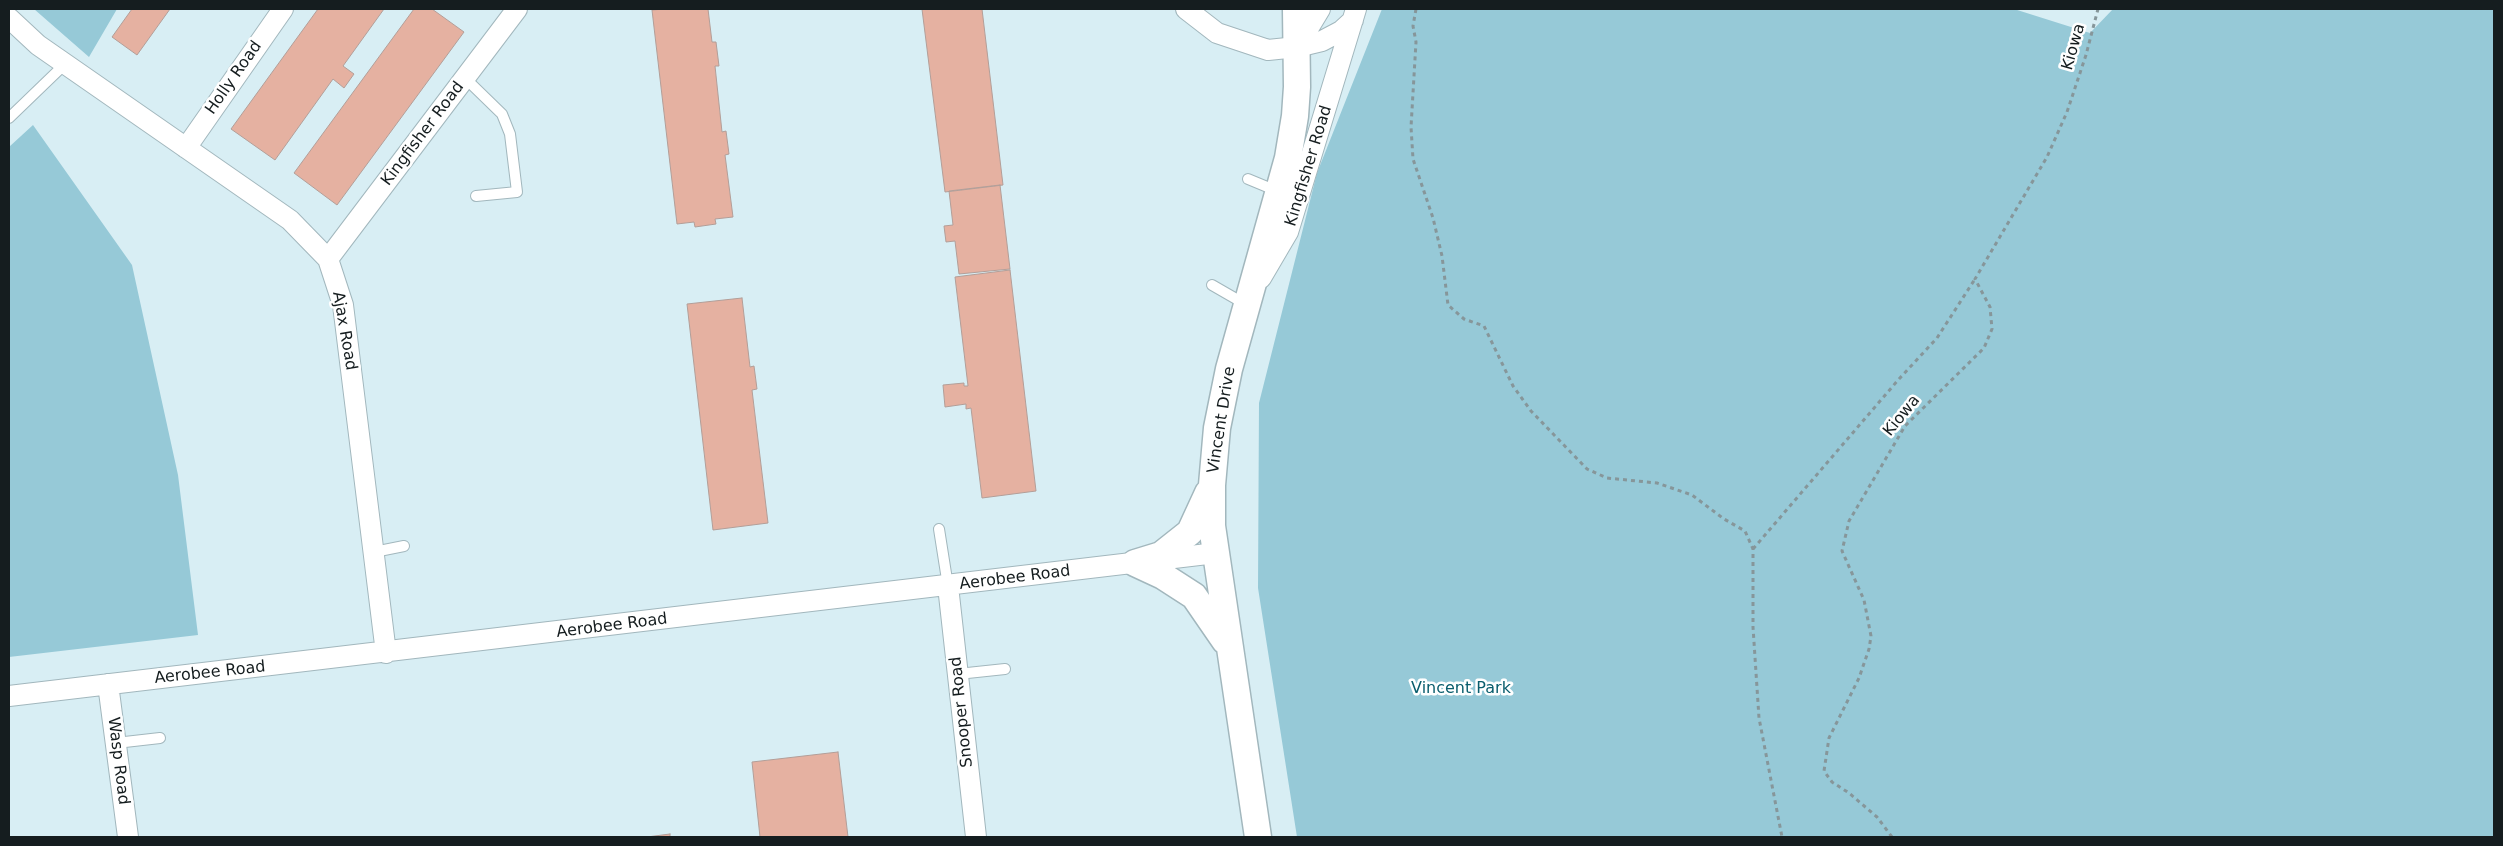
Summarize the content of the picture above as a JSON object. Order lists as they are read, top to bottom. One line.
{"streets":{"street":["Holly Road","Kingfisher Road","Ajax Road","Vincent Drive","Aerobee Road","Snooper Road","Wasp Road"],"path":["Kiowa"]},"crossings":[["Holly Road","Ajax Road"],["Kingfisher Road","Ajax Road"],["Kingfisher Road","Vincent Drive"],["Ajax Road","Aerobee Road"],["Vincent Drive","Aerobee Road"],["Aerobee Road","Snooper Road"],["Aerobee Road","Wasp Road"]],"parks":["Vincent Park"]}
